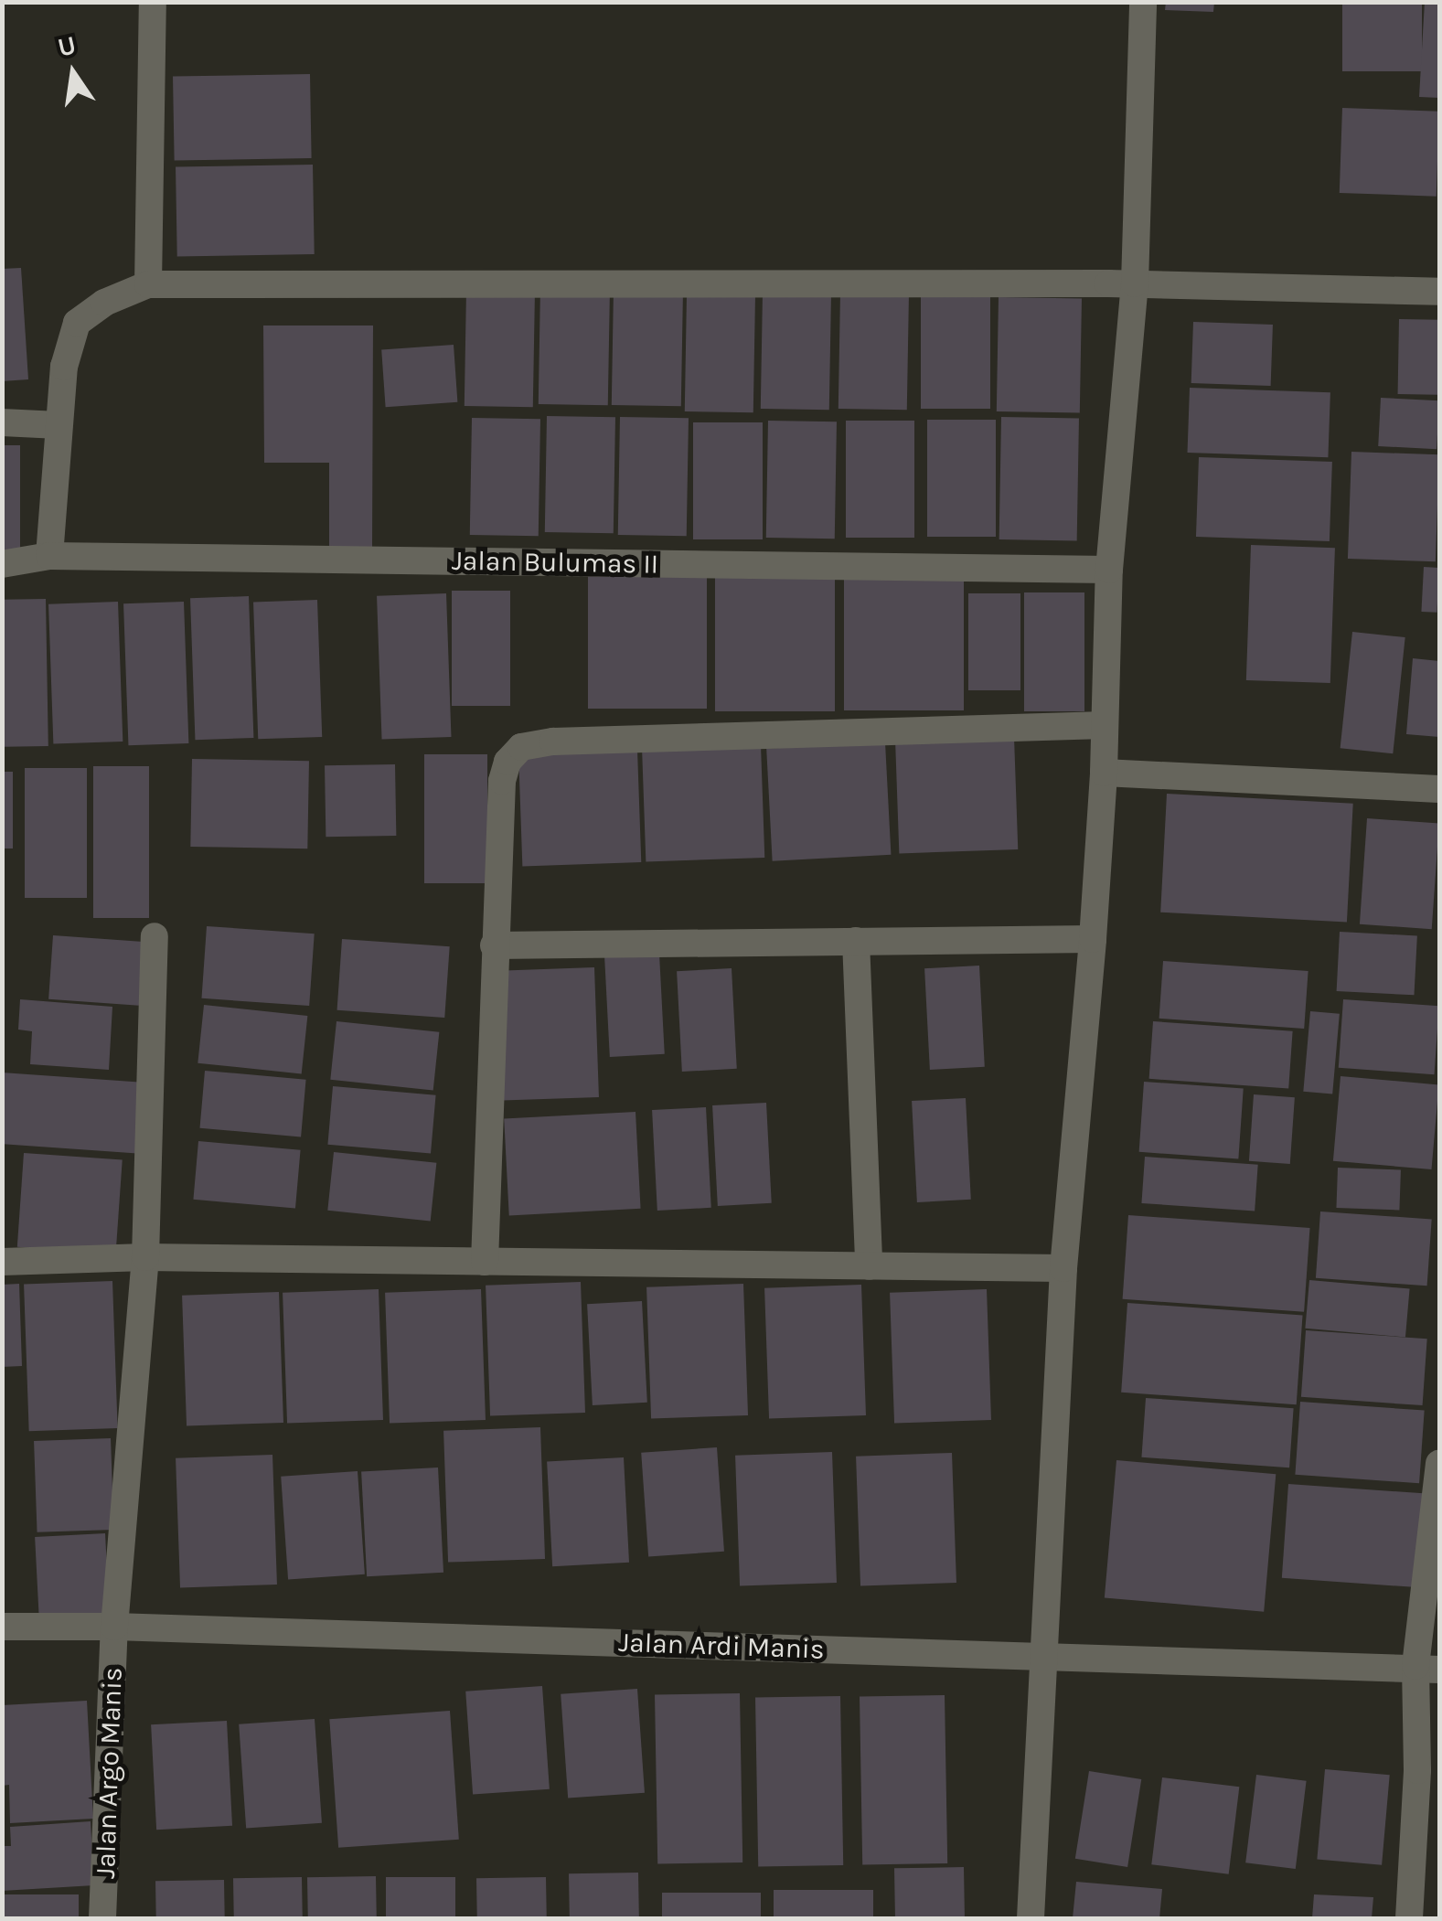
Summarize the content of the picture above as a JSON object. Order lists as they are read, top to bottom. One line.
{"streets":{"street":["Jalan Bulumas II","Jalan Ardi Manis","Jalan Argo Manis"]},"crossings":[["Jalan Ardi Manis","Jalan Argo Manis"]],"north":"top"}
